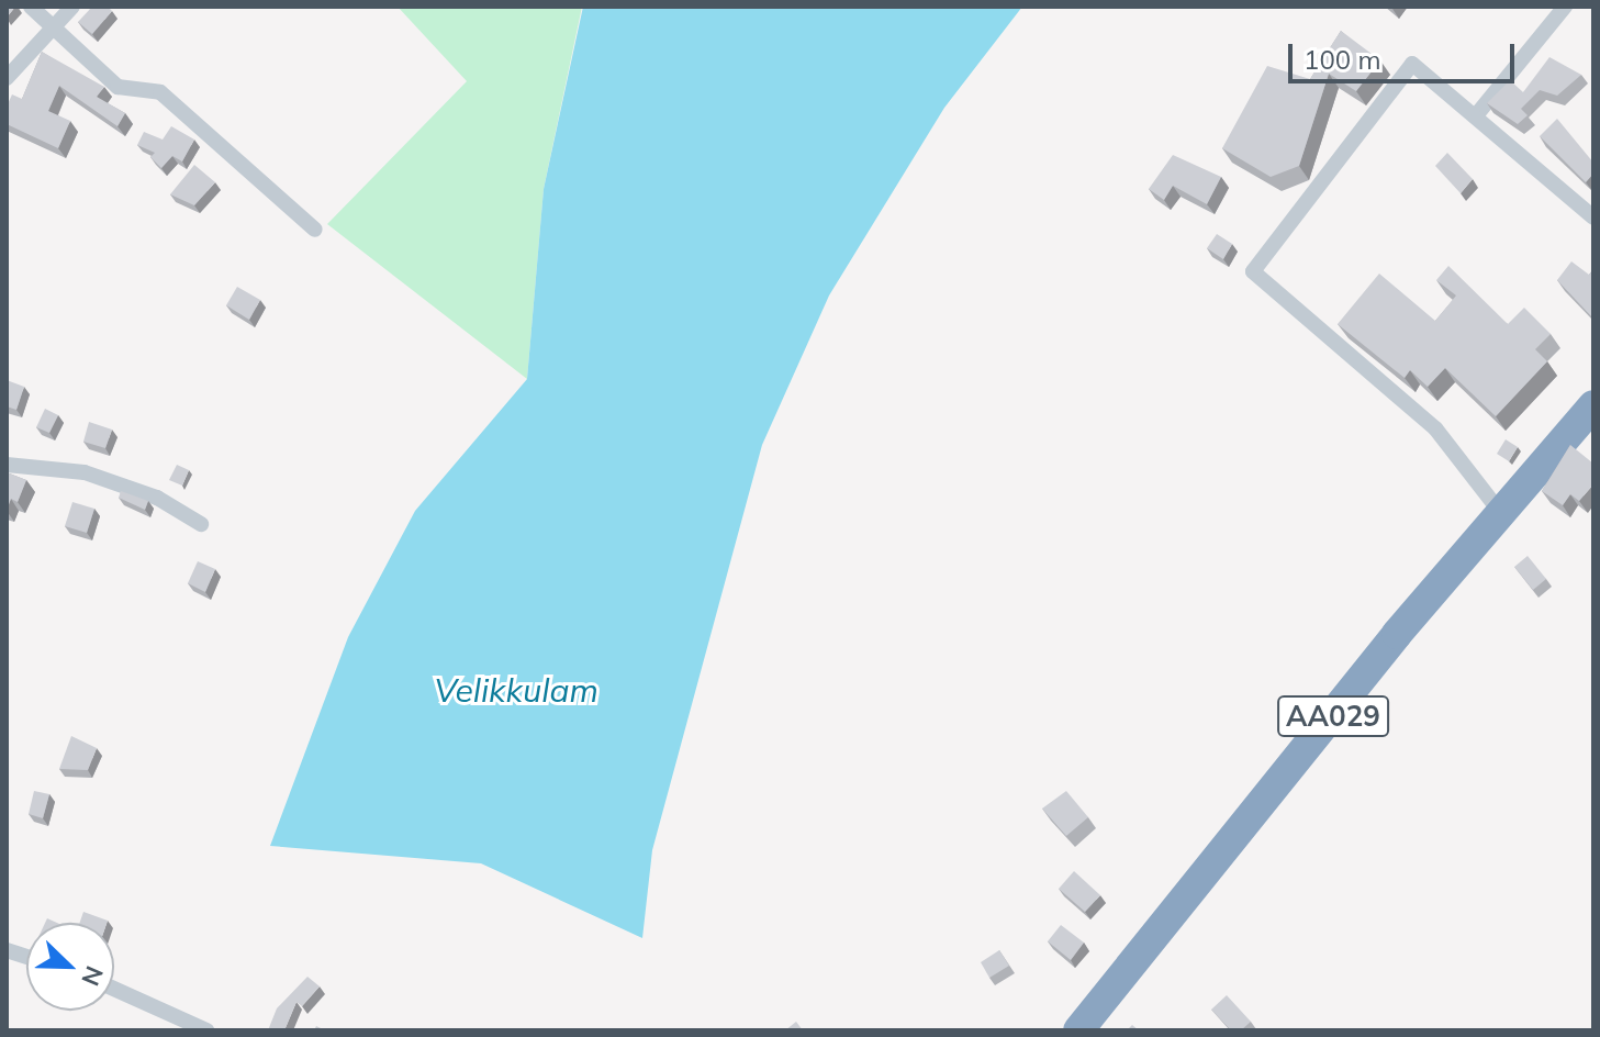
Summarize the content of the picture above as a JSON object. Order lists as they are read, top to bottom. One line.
{"streets":{"highway":["AA029"]},"water":["Velikkulam"],"scale_bar":"100 m","north":"bottom right"}
